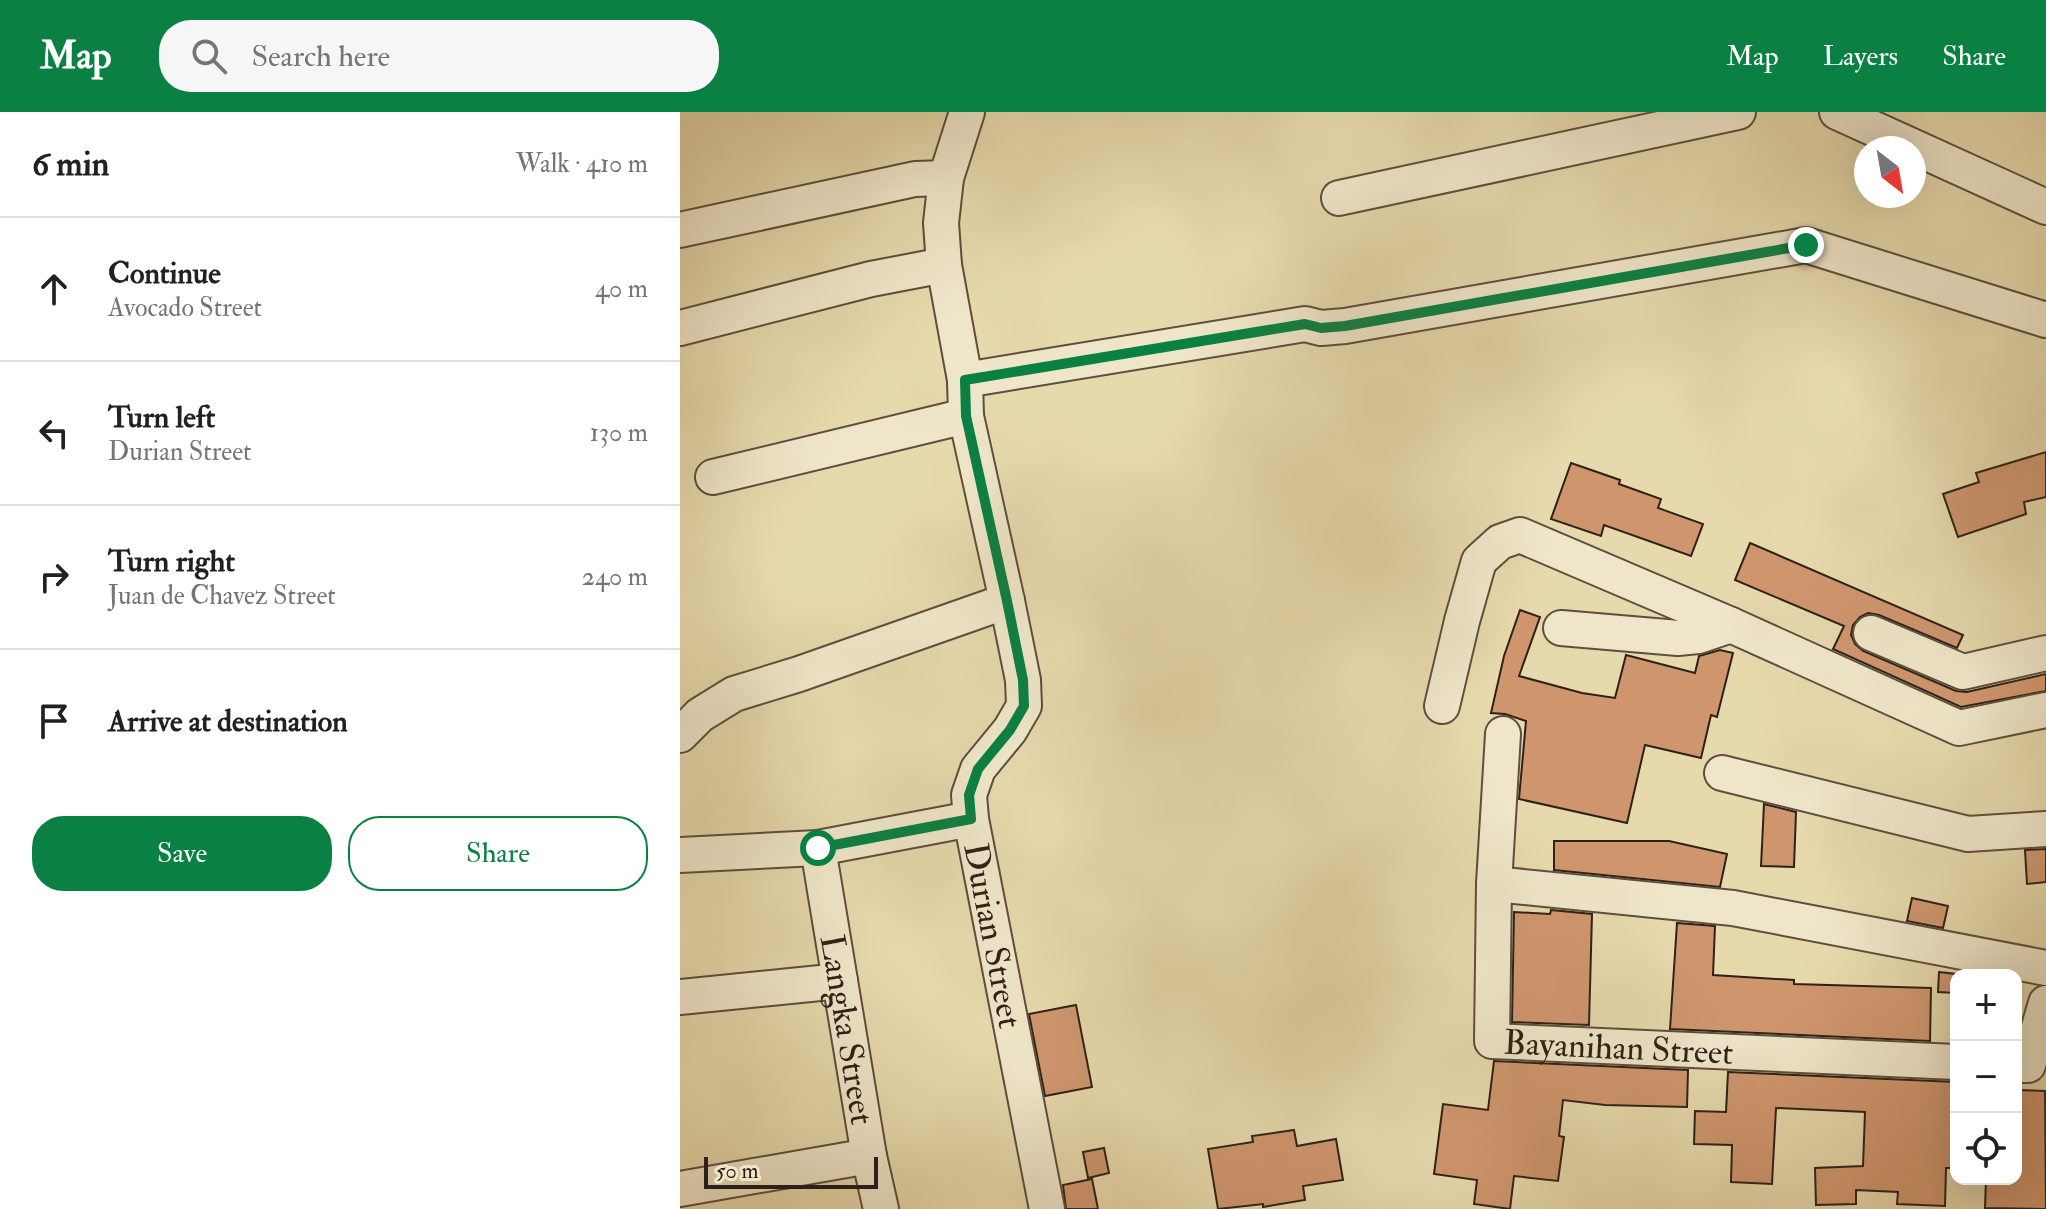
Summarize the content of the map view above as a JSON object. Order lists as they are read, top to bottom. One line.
{"streets":{"street":["Durian Street","Langka Street","Bayanihan Street"]},"scale_bar":"50 m","north":"bottom right","page":{"header":"Map","search":"Search here","nav":["Map","Layers","Share"],"heading":["6 min","Walk · 410 m"],"list":[["Continue","Avocado Street","40 m"],["Turn left","Durian Street","130 m"],["Turn right","Juan de Chavez Street","240 m"],"Arrive at destination"],"buttons":["Save","Share"],"map_buttons":["+","−"],"scale":"50 m"}}
